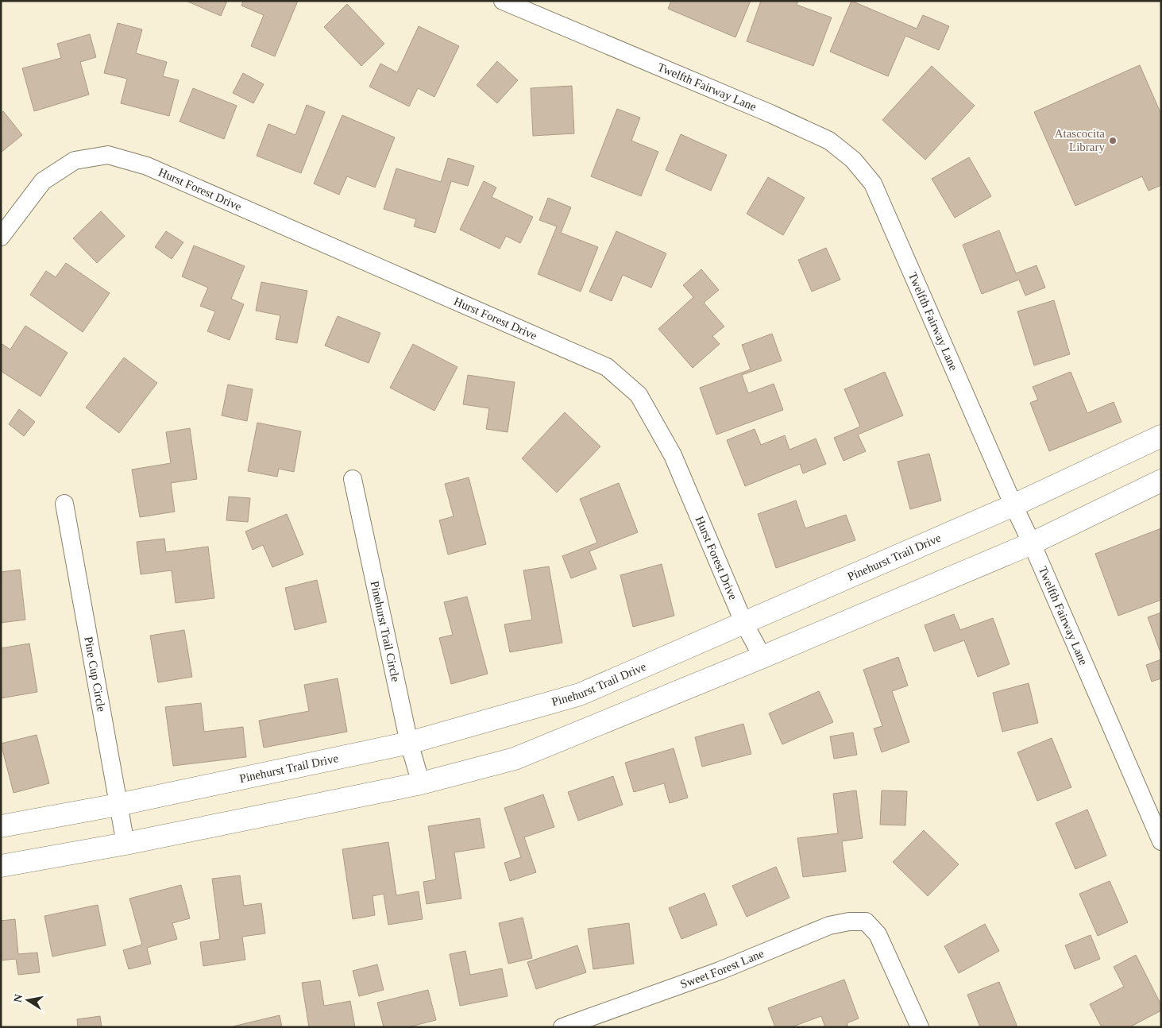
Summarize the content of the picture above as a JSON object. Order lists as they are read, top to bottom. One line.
{"streets":{"street":["Twelfth Fairway Lane","Hurst Forest Drive","Pinehurst Trail Drive","Pinehurst Trail Circle","Pine Cup Circle","Sweet Forest Lane"]},"crossings":[["Twelfth Fairway Lane","Pinehurst Trail Drive"],["Hurst Forest Drive","Pinehurst Trail Drive"],["Pinehurst Trail Drive","Pinehurst Trail Circle"],["Pinehurst Trail Drive","Pine Cup Circle"]],"places":["Atascocita Library"],"north":"left"}
